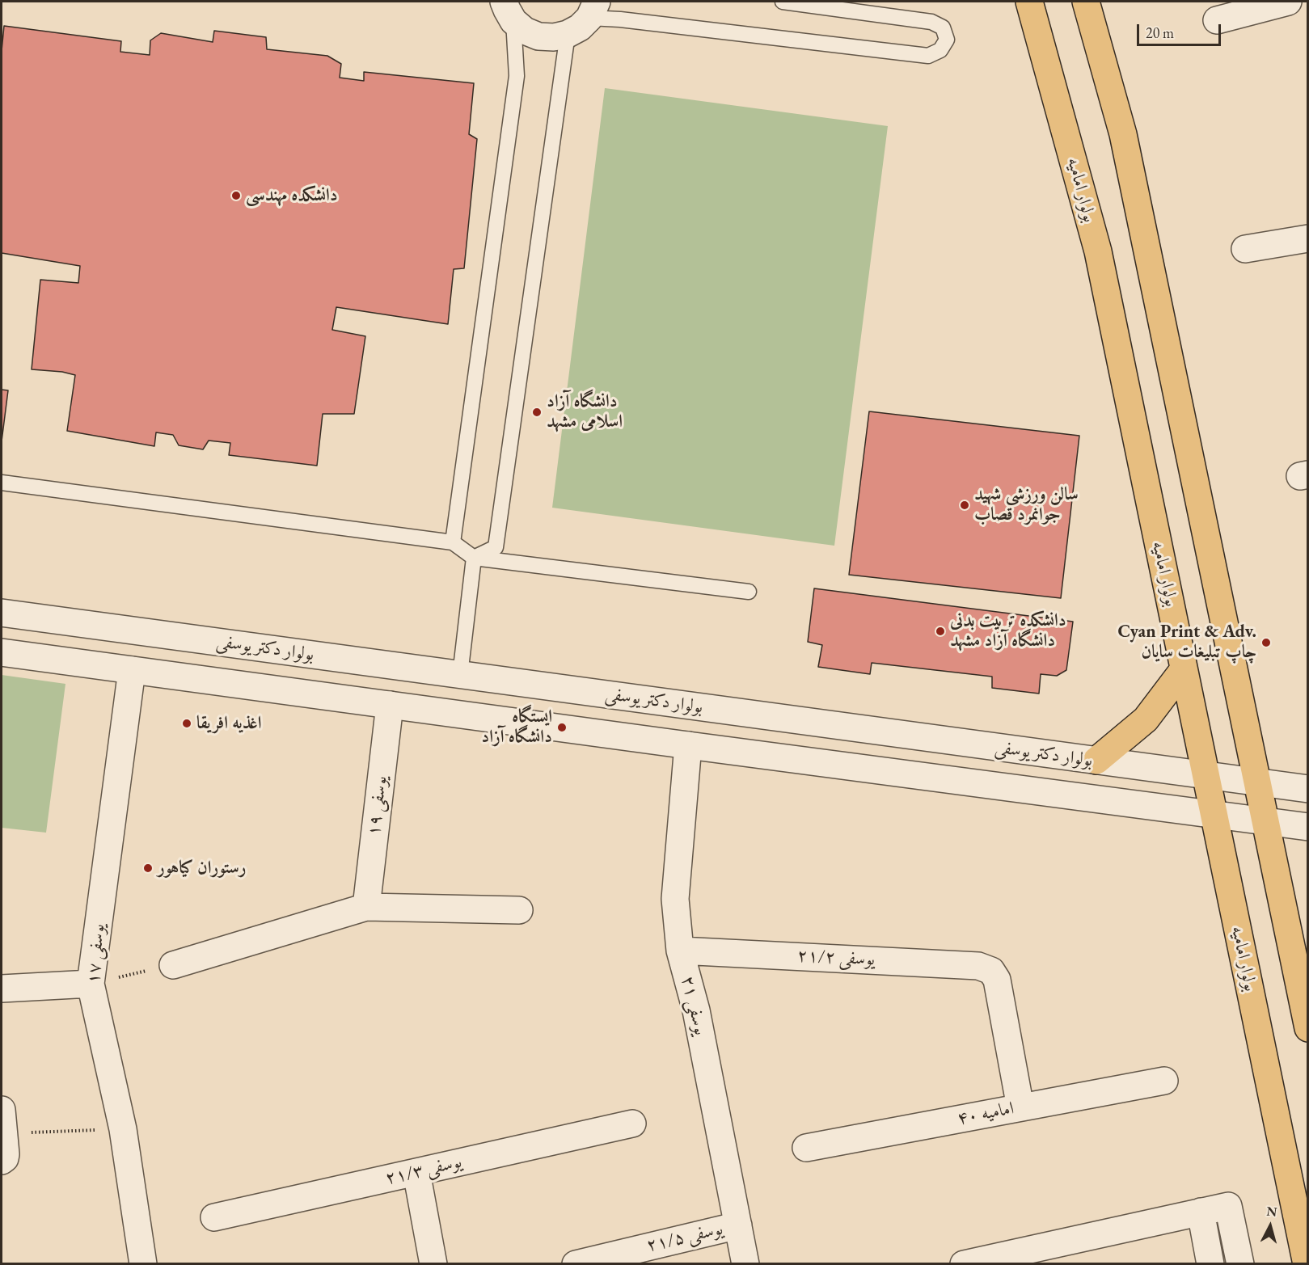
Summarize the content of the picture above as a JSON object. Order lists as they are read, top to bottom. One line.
{"streets":{"main road":["بولوار امامیه"],"street":["بولوار دکتر یوسفی","یوسفی ۱۹","یوسفی ۱۷","یوسفی ۲۱/۲","یوسفی ۲۱","امامیه ۴۰","یوسفی ۲۱/۳","یوسفی ۲۱/۵"]},"crossings":[["بولوار امامیه","بولوار دکتر یوسفی"],["بولوار دکتر یوسفی","یوسفی ۱۹"],["بولوار دکتر یوسفی","یوسفی ۱۷"],["بولوار دکتر یوسفی","یوسفی ۲۱"],["یوسفی ۲۱/۲","یوسفی ۲۱"],["یوسفی ۲۱/۲","امامیه ۴۰"],["یوسفی ۲۱","یوسفی ۲۱/۵"]],"places":["دانشکده مهندسی","دانشگاه آزاد اسلامی مشهد","سالن ورزشی شهید جوانمرد قصاب","دانشکده تربیت بدنی دانشگاه آزاد مشهد","Cyan Print & Adv. چاپ تبلیغات سایان","اغذیه افریقا","ایستگاه دانشگاه آزاد","رستوران کیاهور"],"scale_bar":"20 m","north":"top"}
